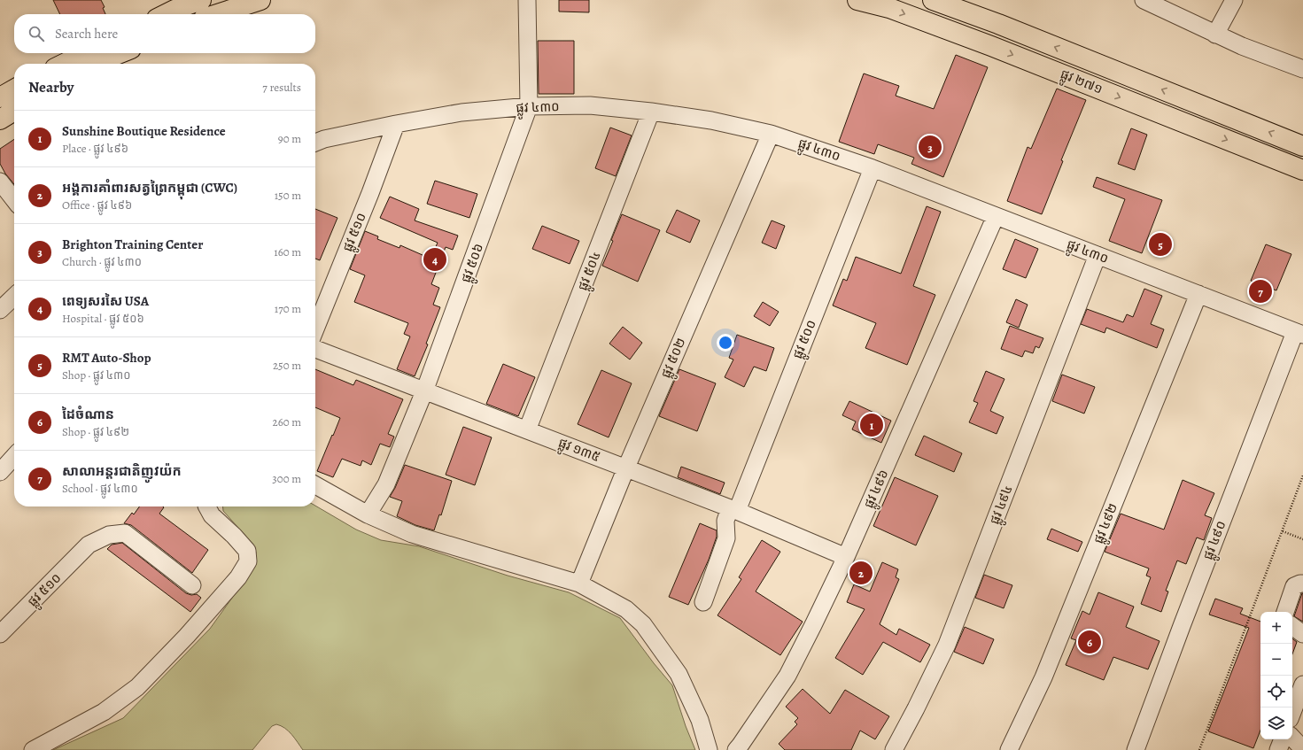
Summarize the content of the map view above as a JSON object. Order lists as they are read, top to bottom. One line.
{"streets":{"main road":["ផ្លូវ ២៧១"],"street":["ផ្លូវ ៤៣០","ផ្លូវ ៥១០","ផ្លូវ ៥០៦","ផ្លូវ ៥០៤","ផ្លូវ ៥០០","ផ្លូវ ៥០២","ផ្លូវ ១៣៥","ផ្លូវ ៤៩៦","ផ្លូវ ៤៩៤","ផ្លូវ ៤៩២","ផ្លូវ ៤៩០"]},"crossings":[["ផ្លូវ ៤៣០","ផ្លូវ ៥១០"],["ផ្លូវ ៤៣០","ផ្លូវ ៥០៦"],["ផ្លូវ ៤៣០","ផ្លូវ ៥០៤"],["ផ្លូវ ៤៣០","ផ្លូវ ៥០០"],["ផ្លូវ ៤៣០","ផ្លូវ ៥០២"],["ផ្លូវ ៤៣០","ផ្លូវ ៤៩៦"],["ផ្លូវ ៤៣០","ផ្លូវ ៤៩៤"],["ផ្លូវ ៤៣០","ផ្លូវ ៤៩២"],["ផ្លូវ ៤៣០","ផ្លូវ ៤៩០"],["ផ្លូវ ៥០៦","ផ្លូវ ១៣៥"],["ផ្លូវ ៥០៤","ផ្លូវ ១៣៥"],["ផ្លូវ ៥០០","ផ្លូវ ១៣៥"],["ផ្លូវ ៥០២","ផ្លូវ ១៣៥"],["ផ្លូវ ១៣៥","ផ្លូវ ៤៩៦"]],"page":{"search":"Search here","heading":["Nearby","7 results"],"list":[{"mark":"1","name":"Sunshine Boutique Residence","note":"Place · ផ្លូវ ៤៩៦","value":"90 m"},{"mark":"2","name":"អង្គការគាំពារសត្វព្រៃកម្ពុជា (CWC)","note":"Office · ផ្លូវ ៤៩៦","value":"150 m"},{"mark":"3","name":"Brighton Training Center","note":"Church · ផ្លូវ ៤៣០","value":"160 m"},{"mark":"4","name":"ពេទ្យសរសៃ USA","note":"Hospital · ផ្លូវ ៥០៦","value":"170 m"},{"mark":"5","name":"RMT Auto-Shop","note":"Shop · ផ្លូវ ៤៣០","value":"250 m"},{"mark":"6","name":"ដៃចំណាន","note":"Shop · ផ្លូវ ៤៩២","value":"260 m"},{"mark":"7","name":"សាលាអន្តរជាតិញូវយ៉ក","note":"School · ផ្លូវ ៤៣០","value":"300 m"}],"pins":["3","5","4","7","1","2","6"],"map_buttons":["+","−"]}}
